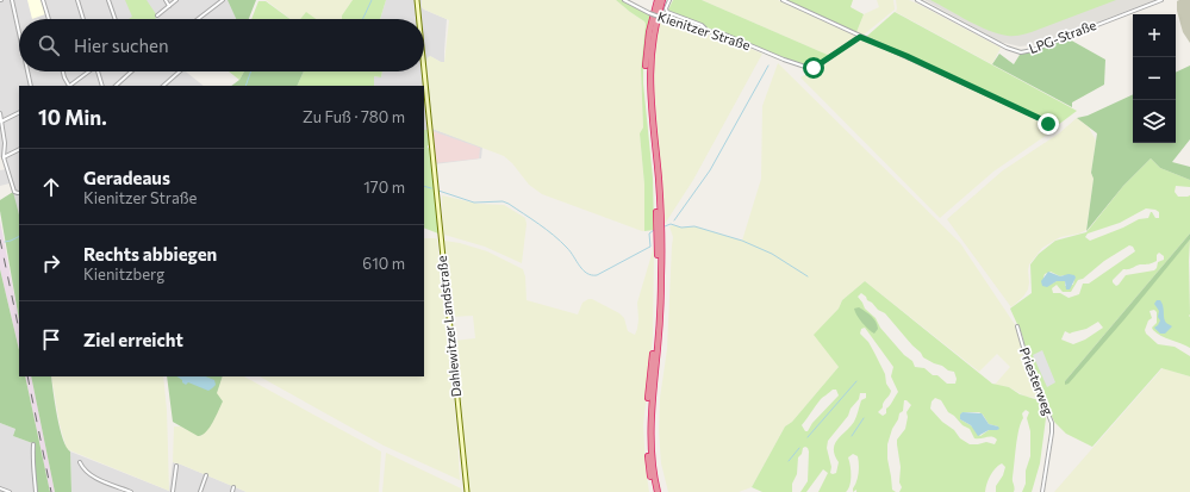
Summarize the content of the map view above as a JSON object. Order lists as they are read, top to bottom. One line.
{"streets":{"street":["Kienitzer Straße","LPG-Straße","Dahlewitzer Landstraße","Priesterweg"]},"page":{"map_buttons":["+","−"],"search":"Hier suchen","heading":["10 Min.","Zu Fuß · 780 m"],"list":[["Geradeaus","Kienitzer Straße","170 m"],["Rechts abbiegen","Kienitzberg","610 m"],"Ziel erreicht"]}}
